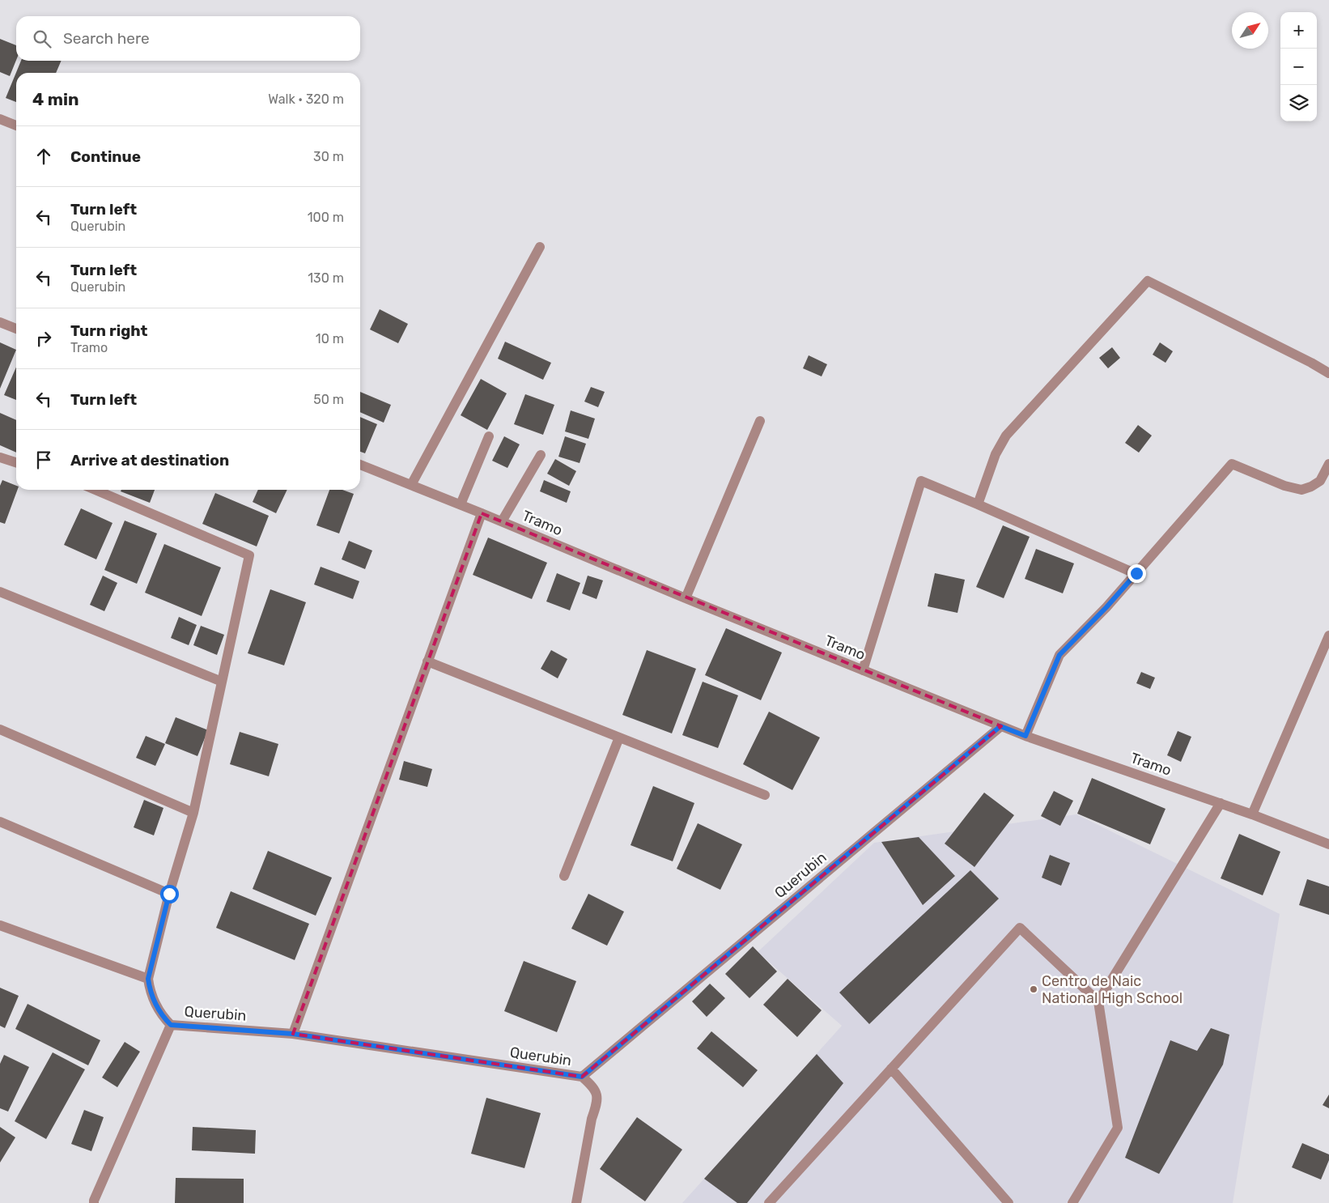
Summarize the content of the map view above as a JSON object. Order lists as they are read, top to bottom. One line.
{"streets":{"street":["Tramo","Querubin"]},"crossings":[["Tramo","Querubin"]],"places":["Centro de Naic National High School"],"north":"top right","page":{"map_buttons":["+","−"],"search":"Search here","heading":["4 min","Walk · 320 m"],"list":[["Continue","30 m"],["Turn left","Querubin","100 m"],["Turn left","Querubin","130 m"],["Turn right","Tramo","10 m"],["Turn left","50 m"],"Arrive at destination"]}}
